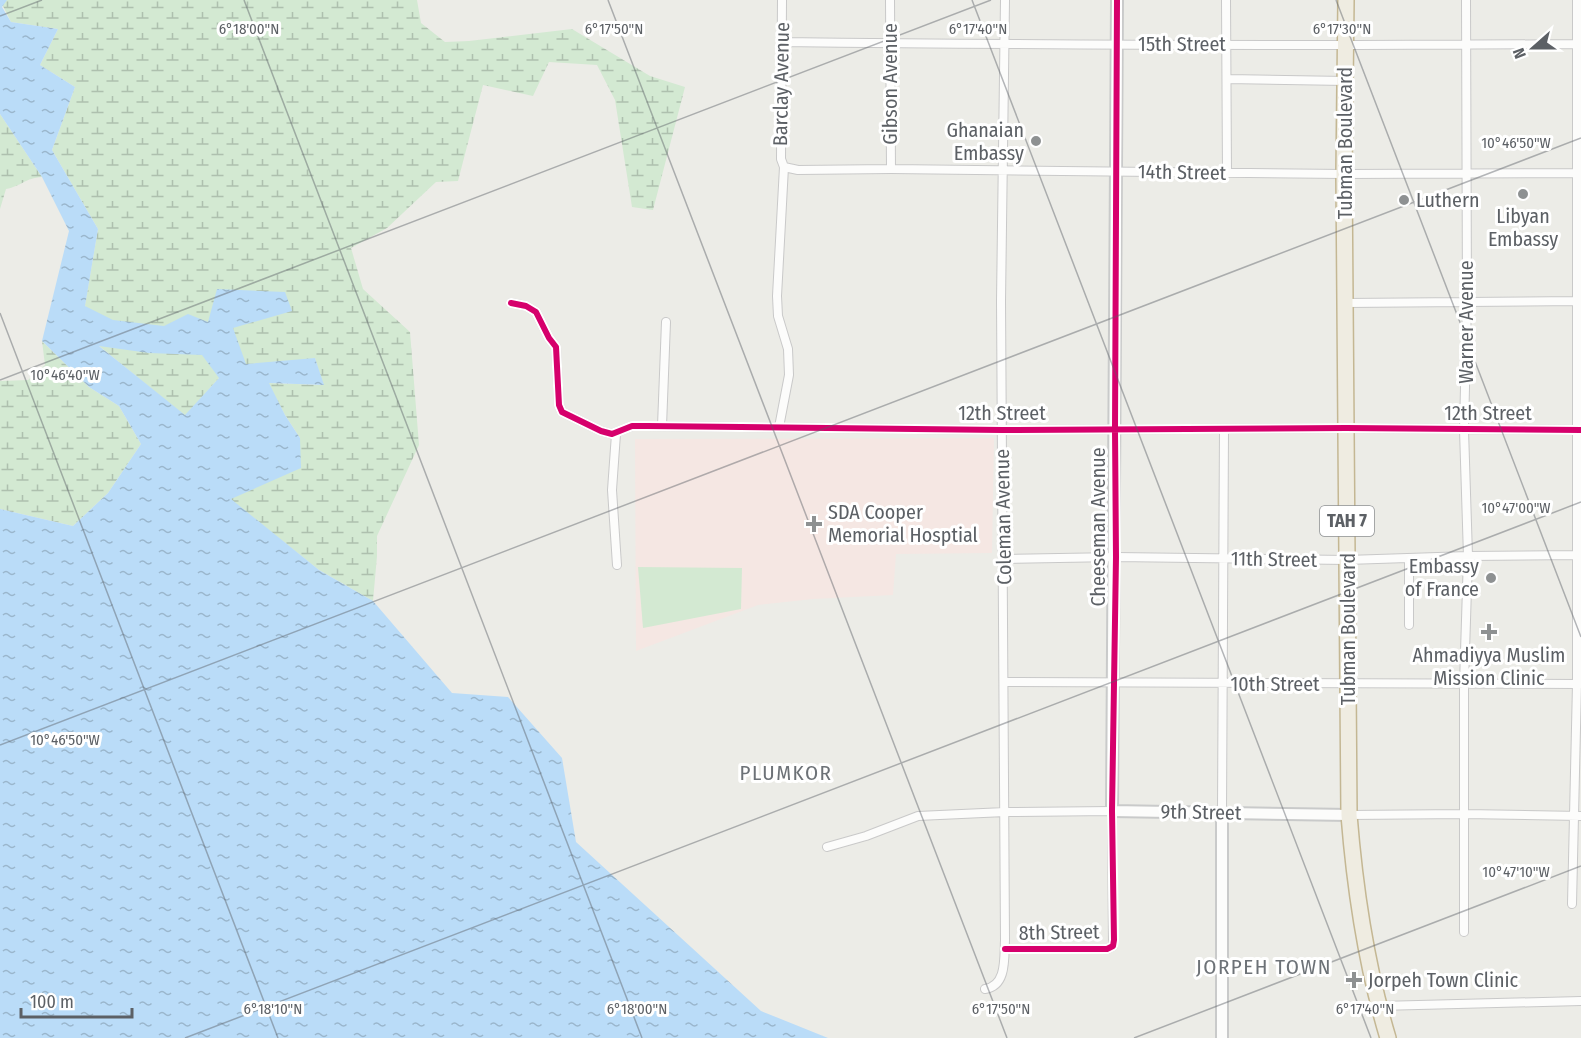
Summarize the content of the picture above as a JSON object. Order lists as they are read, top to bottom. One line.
{"streets":{"highway":["Tubman Boulevard","TAH 7"],"street":["15th Street","Barclay Avenue","Gibson Avenue","14th Street","Warner Avenue","12th Street","Coleman Avenue","Cheeseman Avenue","11th Street","10th Street","9th Street","8th Street"]},"crossings":[["15th Street","Barclay Avenue"],["15th Street","Gibson Avenue"],["15th Street","Tubman Boulevard"],["15th Street","Warner Avenue"],["15th Street","Coleman Avenue"],["15th Street","Cheeseman Avenue"],["Barclay Avenue","14th Street"],["Barclay Avenue","12th Street"],["Gibson Avenue","14th Street"],["Tubman Boulevard","14th Street"],["Tubman Boulevard","12th Street"],["Tubman Boulevard","11th Street"],["Tubman Boulevard","10th Street"],["Tubman Boulevard","9th Street"],["14th Street","Warner Avenue"],["14th Street","Coleman Avenue"],["14th Street","Cheeseman Avenue"],["Warner Avenue","12th Street"],["Warner Avenue","11th Street"],["Warner Avenue","10th Street"],["Warner Avenue","9th Street"],["12th Street","Coleman Avenue"],["12th Street","Cheeseman Avenue"],["Coleman Avenue","11th Street"],["Coleman Avenue","10th Street"],["Coleman Avenue","9th Street"],["Coleman Avenue","8th Street"],["Cheeseman Avenue","11th Street"],["Cheeseman Avenue","10th Street"],["Cheeseman Avenue","9th Street"],["Cheeseman Avenue","8th Street"]],"districts":["PLUMKOR","JORPEH TOWN"],"places":{"other":["Ghanaian Embassy","Libyan Embassy","Luthern","Embassy of France"],"health":["SDA Cooper Memorial Hosptial","Ahmadiyya Muslim Mission Clinic","Jorpeh Town Clinic"]},"scale_bar":"100 m","north":"left","coordinates":["6°17'50\"N","6°17'30\"N","6°18'00\"N","6°17'40\"N","10°46'50\"W","10°46'40\"W","10°47'00\"W","10°47'10\"W","6°18'10\"N"]}
